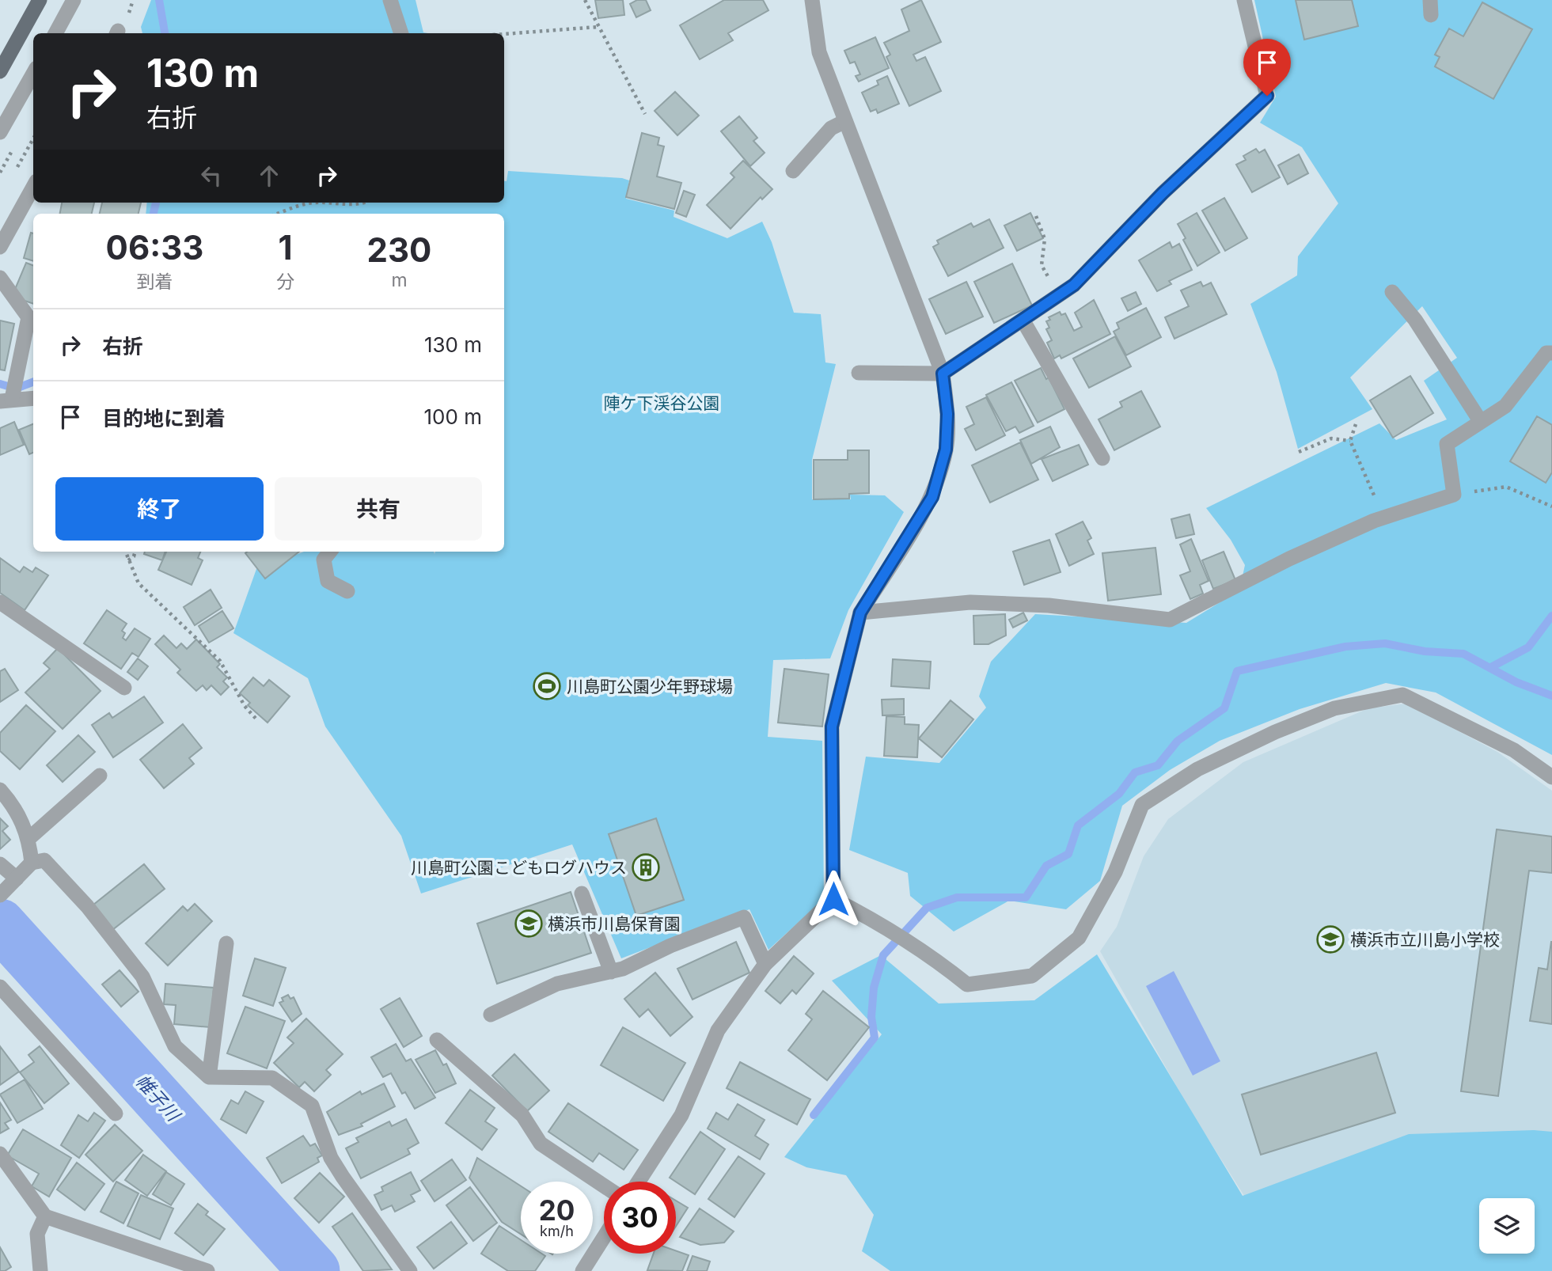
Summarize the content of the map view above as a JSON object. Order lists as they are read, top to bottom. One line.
{"water":["帷子川"],"parks":["陣ケ下渓谷公園"],"places":{"sports":["川島町公園少年野球場"],"building":["川島町公園こどもログハウス"],"school or university":["横浜市川島保育園","横浜市立川島小学校"]},"page":{"turn":["130 m","右折"],"eta":["06:33","到着","1","分","230","m"],"list":[{"name":"右折","value":"130 m"},{"name":"目的地に到着","value":"100 m"}],"buttons":["終了","共有"],"speed":"20 km/h","limit":"30"}}
